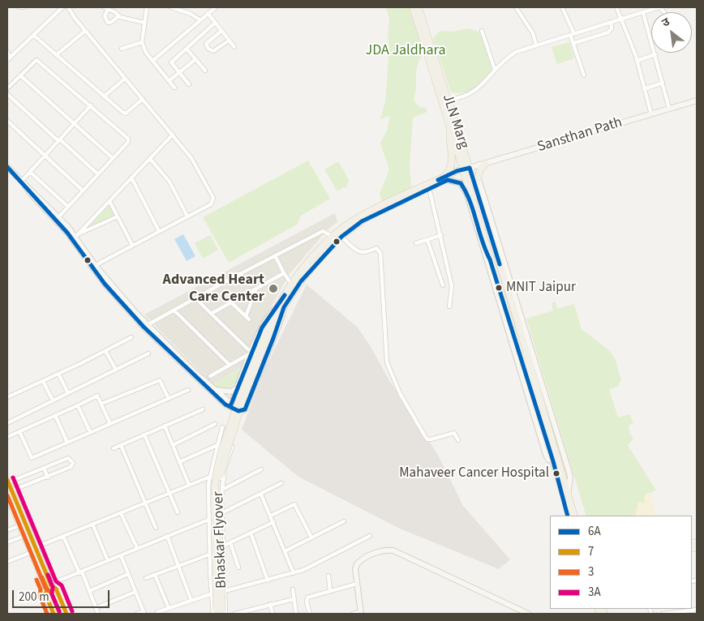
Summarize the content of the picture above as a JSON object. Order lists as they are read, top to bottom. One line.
{"streets":{"main road":["JLN Marg","Bhaskar Flyover"],"street":["Sansthan Path"]},"crossings":[["JLN Marg","Sansthan Path"]],"parks":["JDA Jaldhara"],"places":["MNIT Jaipur","Advanced Heart Care Center","Mahaveer Cancer Hospital"],"lines":["transit line 6A","transit line 3A","transit line 7","transit line 3"],"legend":["6A","7","3","3A"],"scale_bar":"200 m","north":"top left"}
